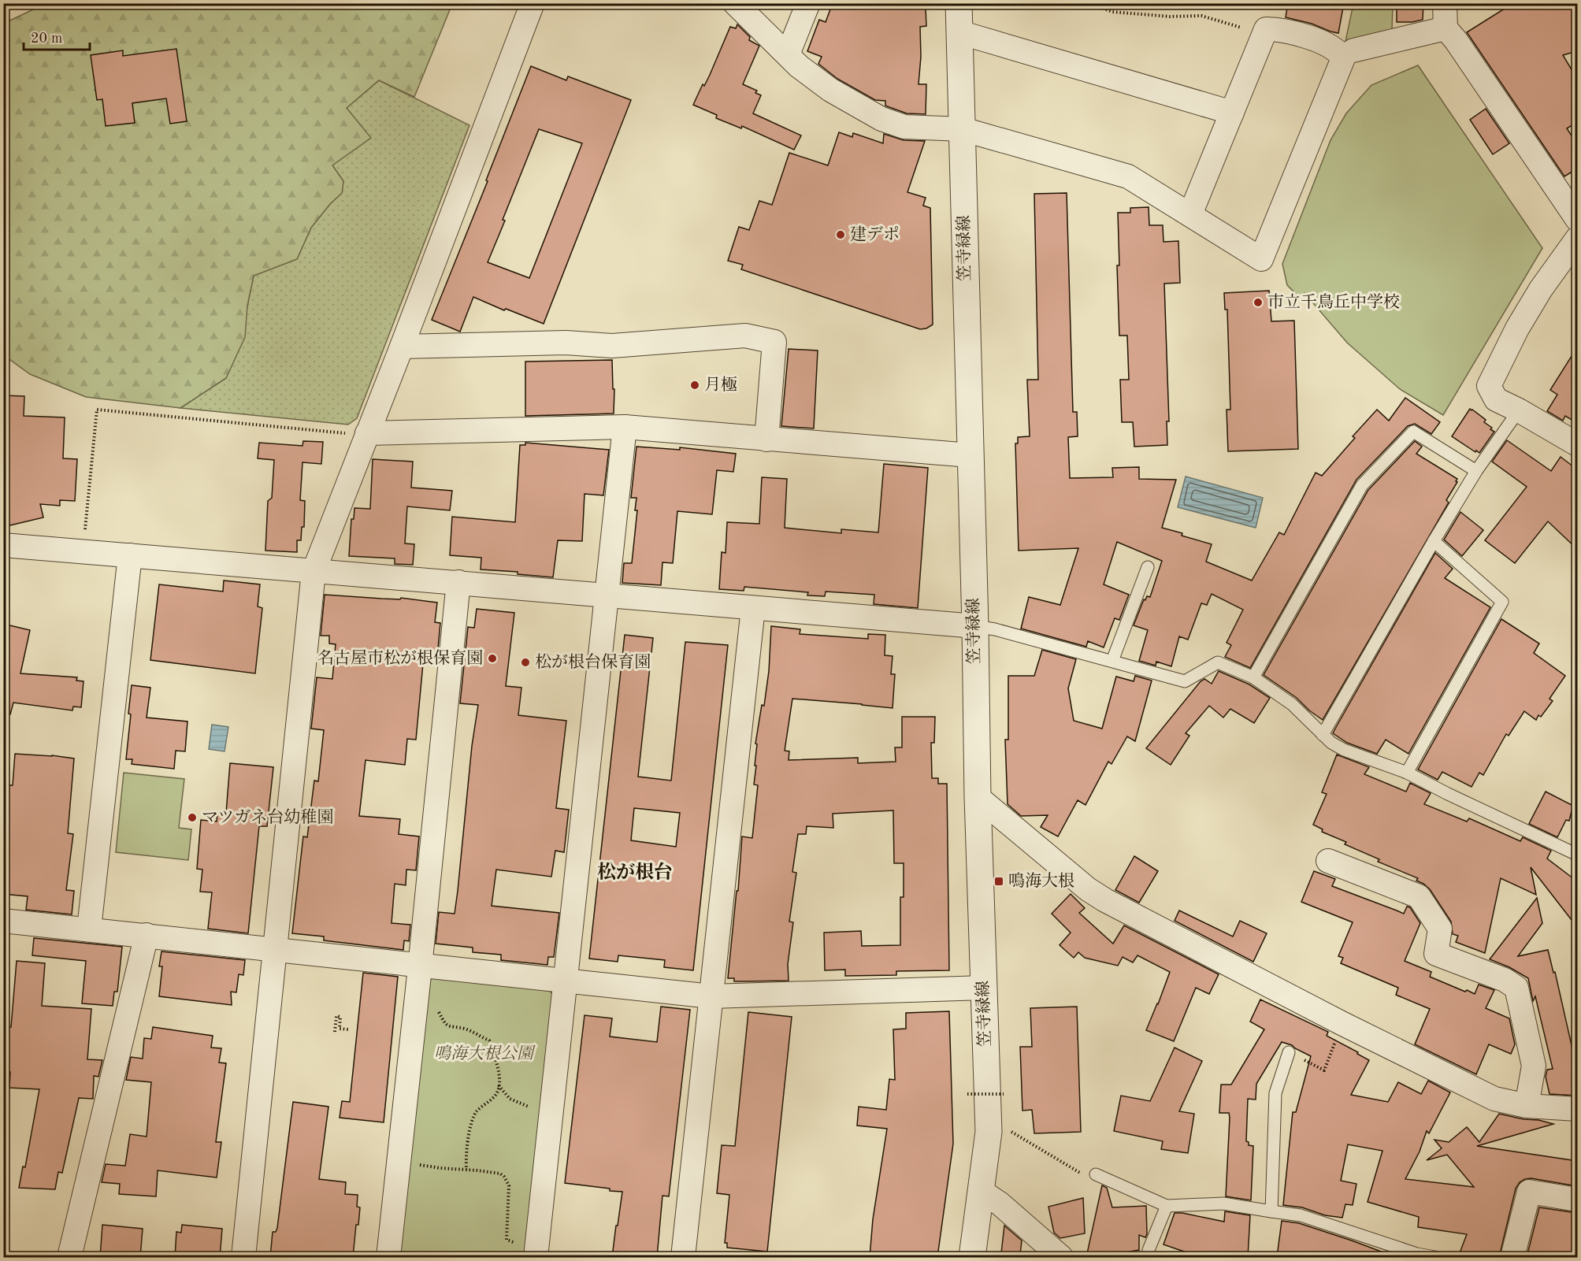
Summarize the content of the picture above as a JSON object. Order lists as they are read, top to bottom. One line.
{"streets":{"street":["笠寺緑線"]},"districts":["松が根台"],"parks":["鳴海大根公園"],"places":{"other":["建デポ","市立千鳥丘中学校","月極","名古屋市松が根保育園","松が根台保育園","マツガネ台幼稚園"],"transit":["鳴海大根"]},"scale_bar":"20 m"}
